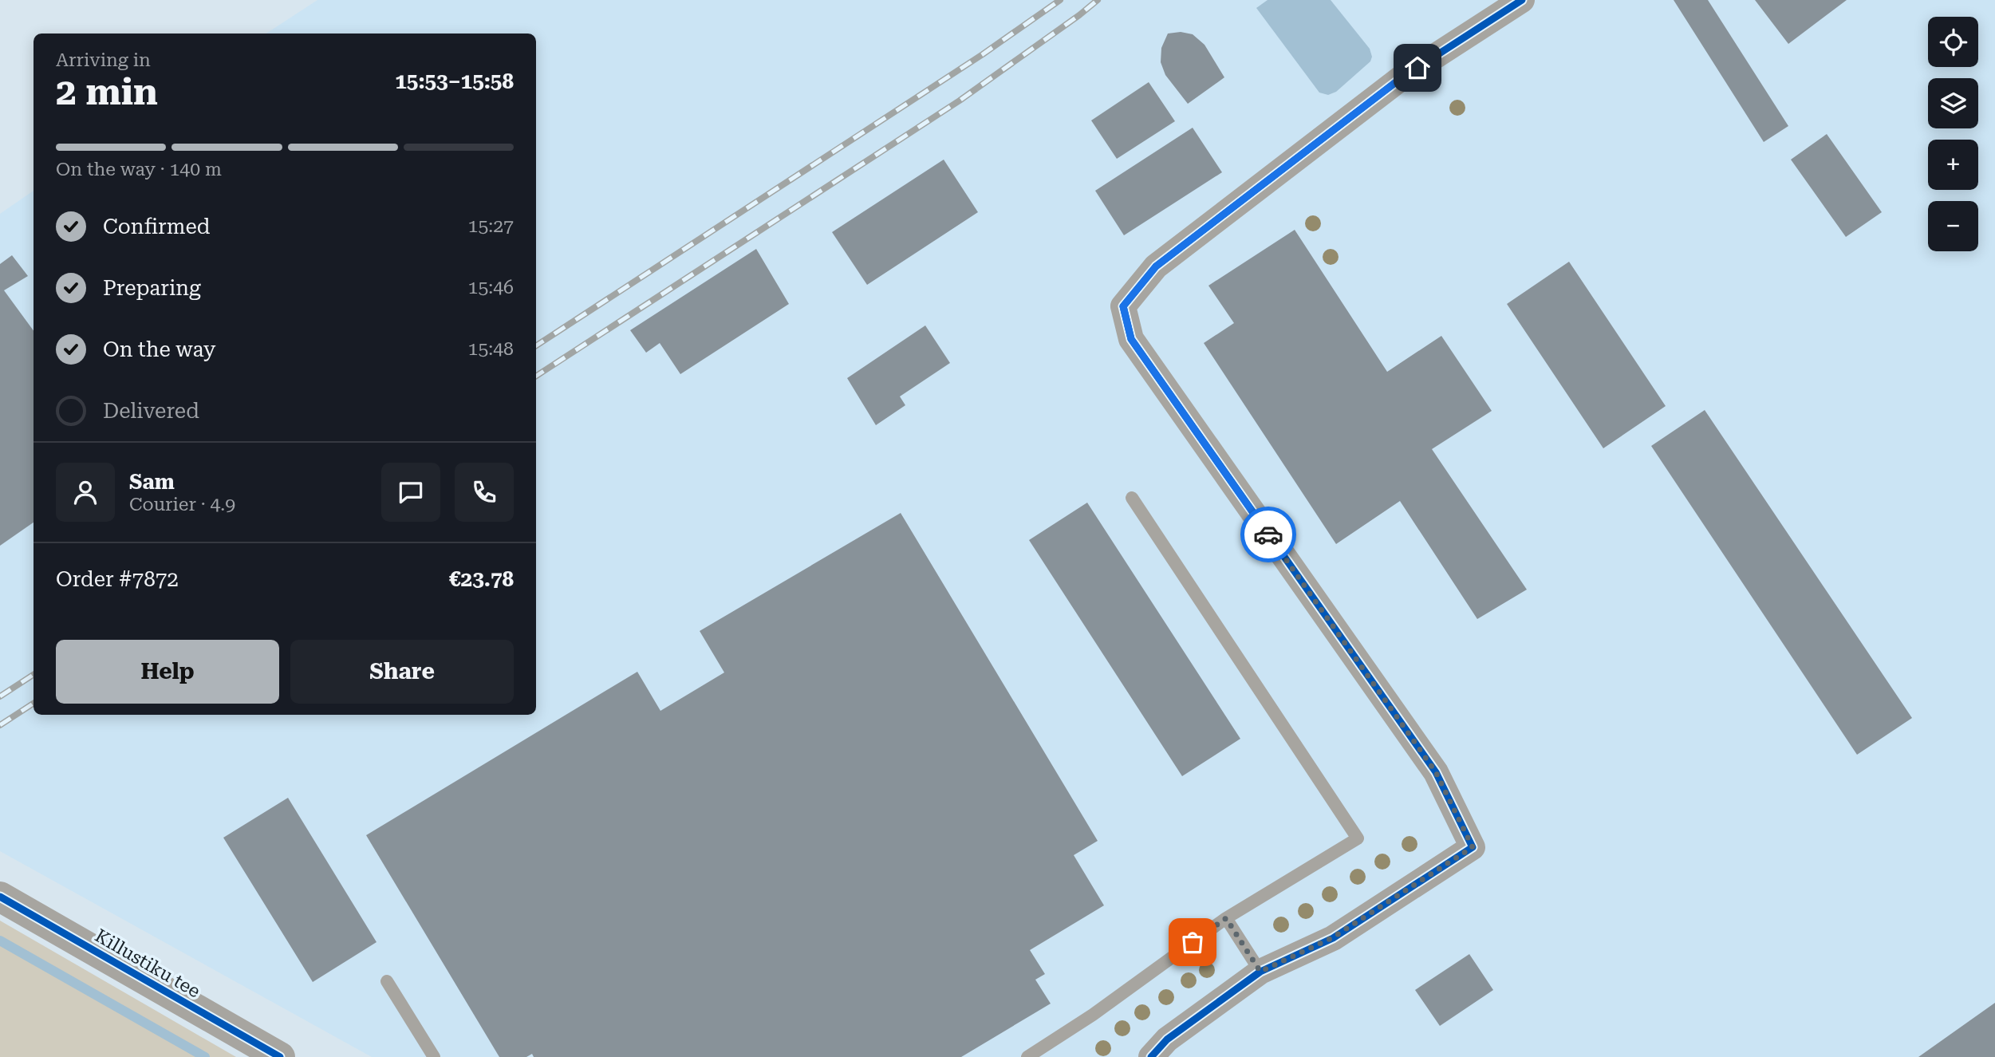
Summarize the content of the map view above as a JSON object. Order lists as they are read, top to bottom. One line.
{"streets":{"street":["Killustiku tee"]},"page":{"map_buttons":["+","−"],"heading":["2 min","Arriving in","15:53–15:58"],"panel":["Sam","Courier · 4.9","Order #7872","€23.78"],"bar":"On the way · 140 m","list":[["Confirmed","15:27"],["Preparing","15:46"],["On the way","15:48"],"Delivered"],"buttons":["Help","Share"]}}
